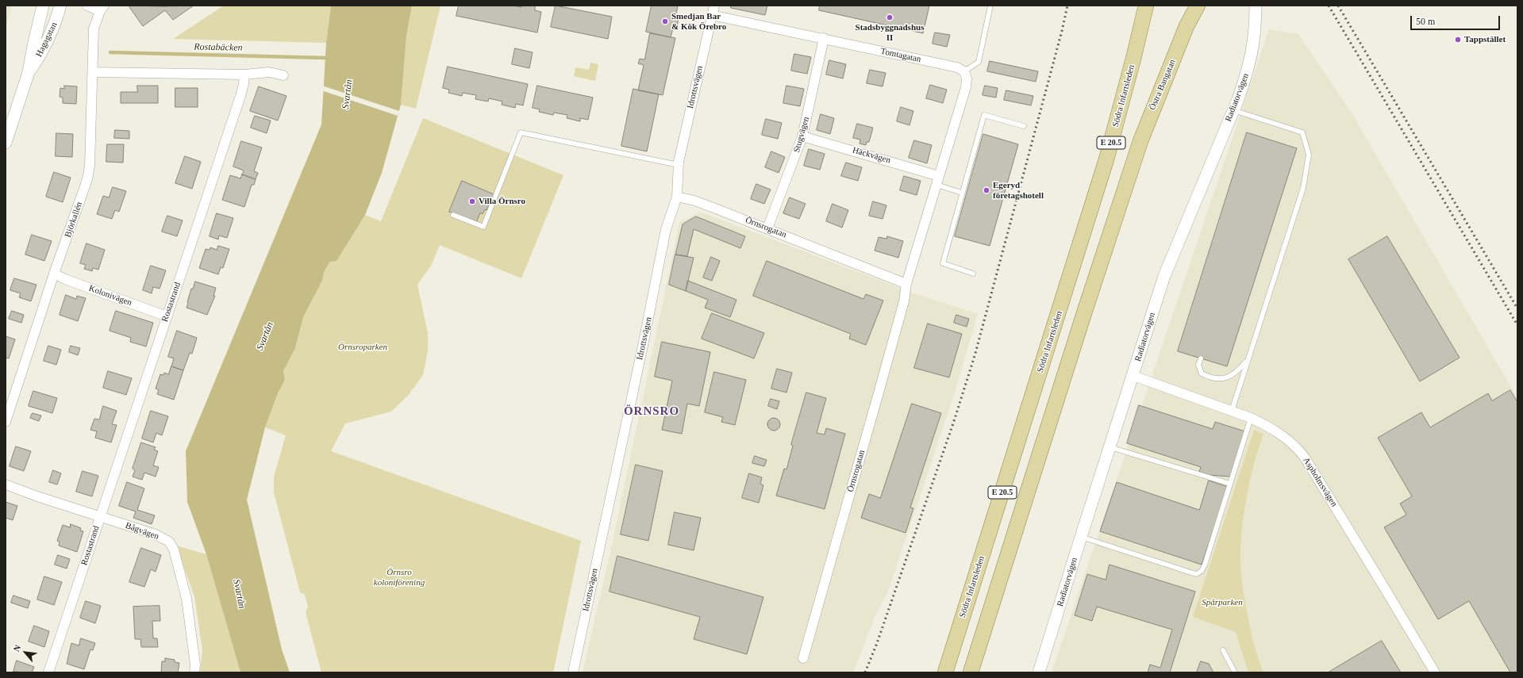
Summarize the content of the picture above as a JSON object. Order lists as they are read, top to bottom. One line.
{"streets":{"main road":["Östra Bangatan","Södra Infartsleden","E 20.5"],"street":["Hagagatan","Tomtagatan","Idrottsvägen","Radiatorvägen","Stugvägen","Häckvägen","Björkallén","Örnsrogatan","Kolonivägen","Rostastrand","Aspholmsvägen","Bågvägen"]},"crossings":[["Tomtagatan","Idrottsvägen"],["Tomtagatan","Stugvägen"],["Idrottsvägen","Örnsrogatan"],["Radiatorvägen","Aspholmsvägen"],["Stugvägen","Häckvägen"],["Stugvägen","Örnsrogatan"],["Häckvägen","Örnsrogatan"],["Björkallén","Kolonivägen"],["Kolonivägen","Rostastrand"],["Rostastrand","Bågvägen"]],"districts":["ÖRNSRO"],"water":["Rostabäcken","Svartån"],"parks":["Örnsroparken","Örnsro koloniförening","Spårparken"],"places":["Stadsbyggnadshus II","Smedjan Bar & Kök Örebro","Tappstället","Egeryd företagshotell","Villa Örnsro"],"scale_bar":"50 m","north":"top left"}
